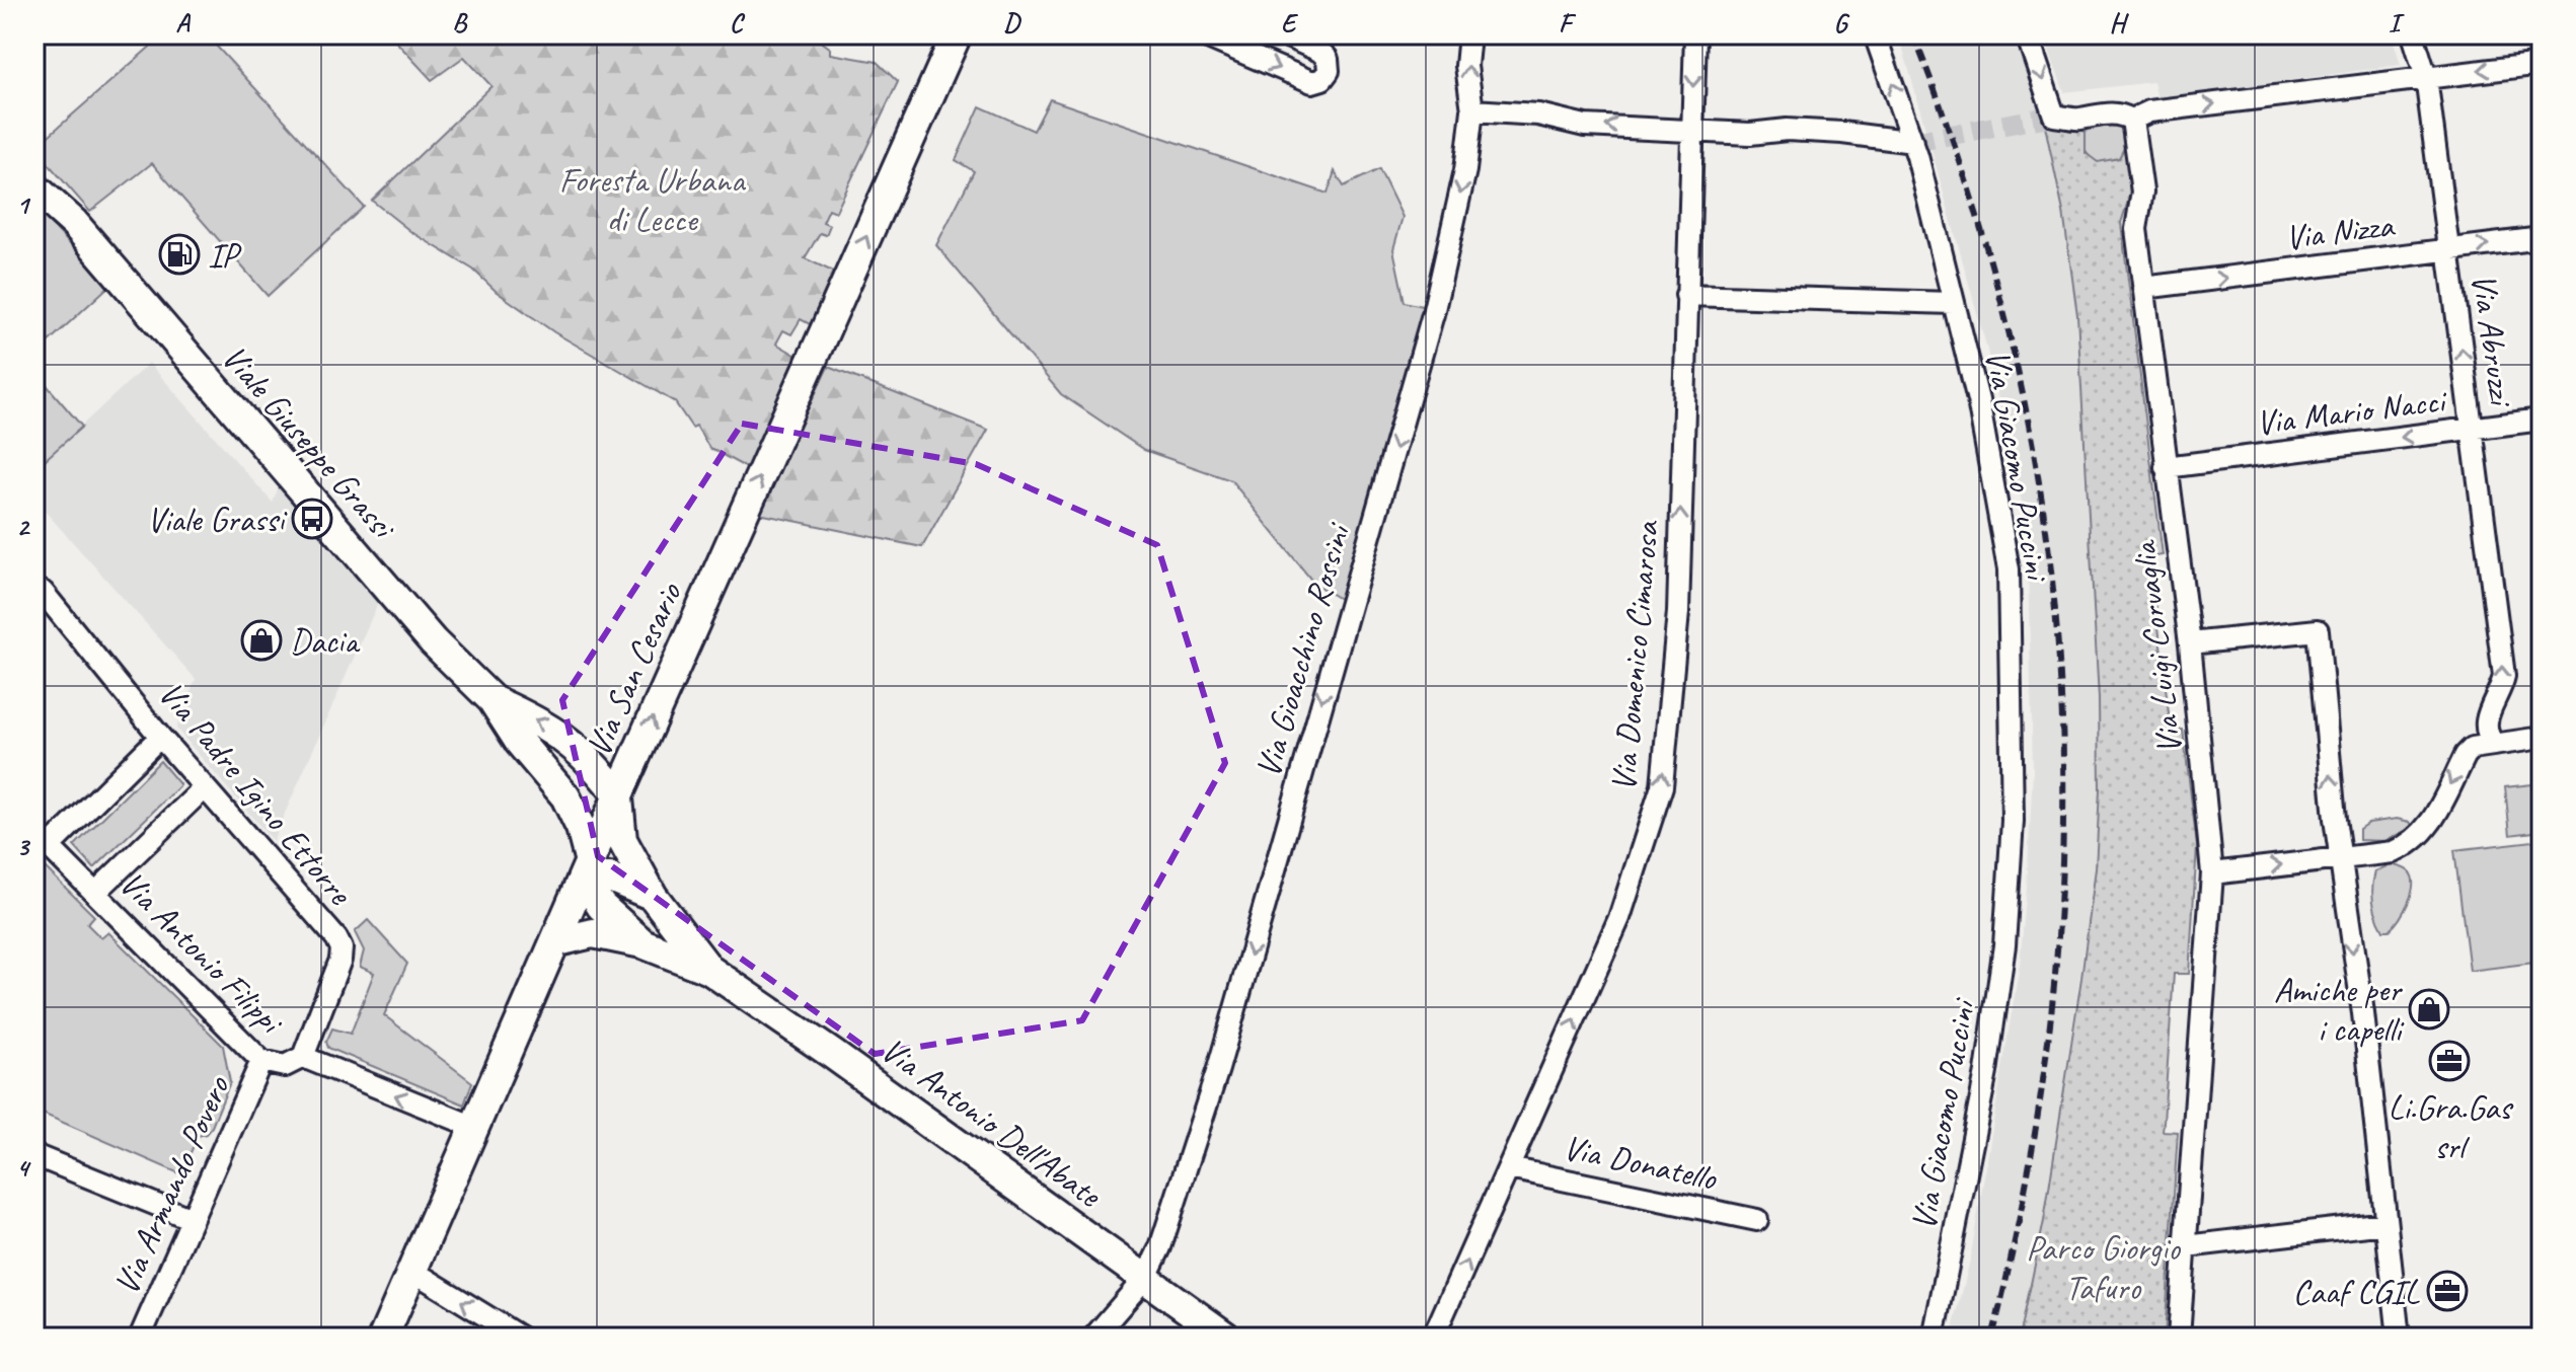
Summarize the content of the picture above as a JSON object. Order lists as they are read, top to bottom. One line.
{"streets":{"main road":["Viale Giuseppe Grassi","Via San Cesario","Via Antonio Dell'Abate"],"street":["Via Nizza","Via Abruzzi","Via Mario Nacci","Via Giacomo Puccini","Via Luigi Corvaglia","Via Gioacchino Rossini","Via Domenico Cimarosa","Via Padre Igino Ettorre","Via Antonio Filippi","Via Donatello","Via Armando Povero"]},"crossings":[["Via Nizza","Via Abruzzi"],["Via Nizza","Via Luigi Corvaglia"],["Via Abruzzi","Via Mario Nacci"],["Via Mario Nacci","Via Luigi Corvaglia"],["Viale Giuseppe Grassi","Via San Cesario"],["Viale Giuseppe Grassi","Via Antonio Dell'Abate"],["Via Gioacchino Rossini","Via Antonio Dell'Abate"],["Via Domenico Cimarosa","Via Donatello"],["Via San Cesario","Via Antonio Filippi"],["Via San Cesario","Via Antonio Dell'Abate"],["Via Padre Igino Ettorre","Via Antonio Filippi"],["Via Antonio Filippi","Via Armando Povero"]],"one_way":["Via Abruzzi","Via Mario Nacci","Via Gioacchino Rossini","Via Domenico Cimarosa","Via San Cesario"],"parks":["Foresta Urbana di Lecce","Parco Giorgio Tafuro"],"places":{"fuel station":["IP"],"bus stop":["Viale Grassi"],"shop":["Dacia","Amiche per i capelli"],"office":["Li.Gra.Gas srl","Caaf CGIL"]},"grid":{"columns":["A","B","C","D","E","F","G","H","I"],"rows":["1","2","3","4"]}}
